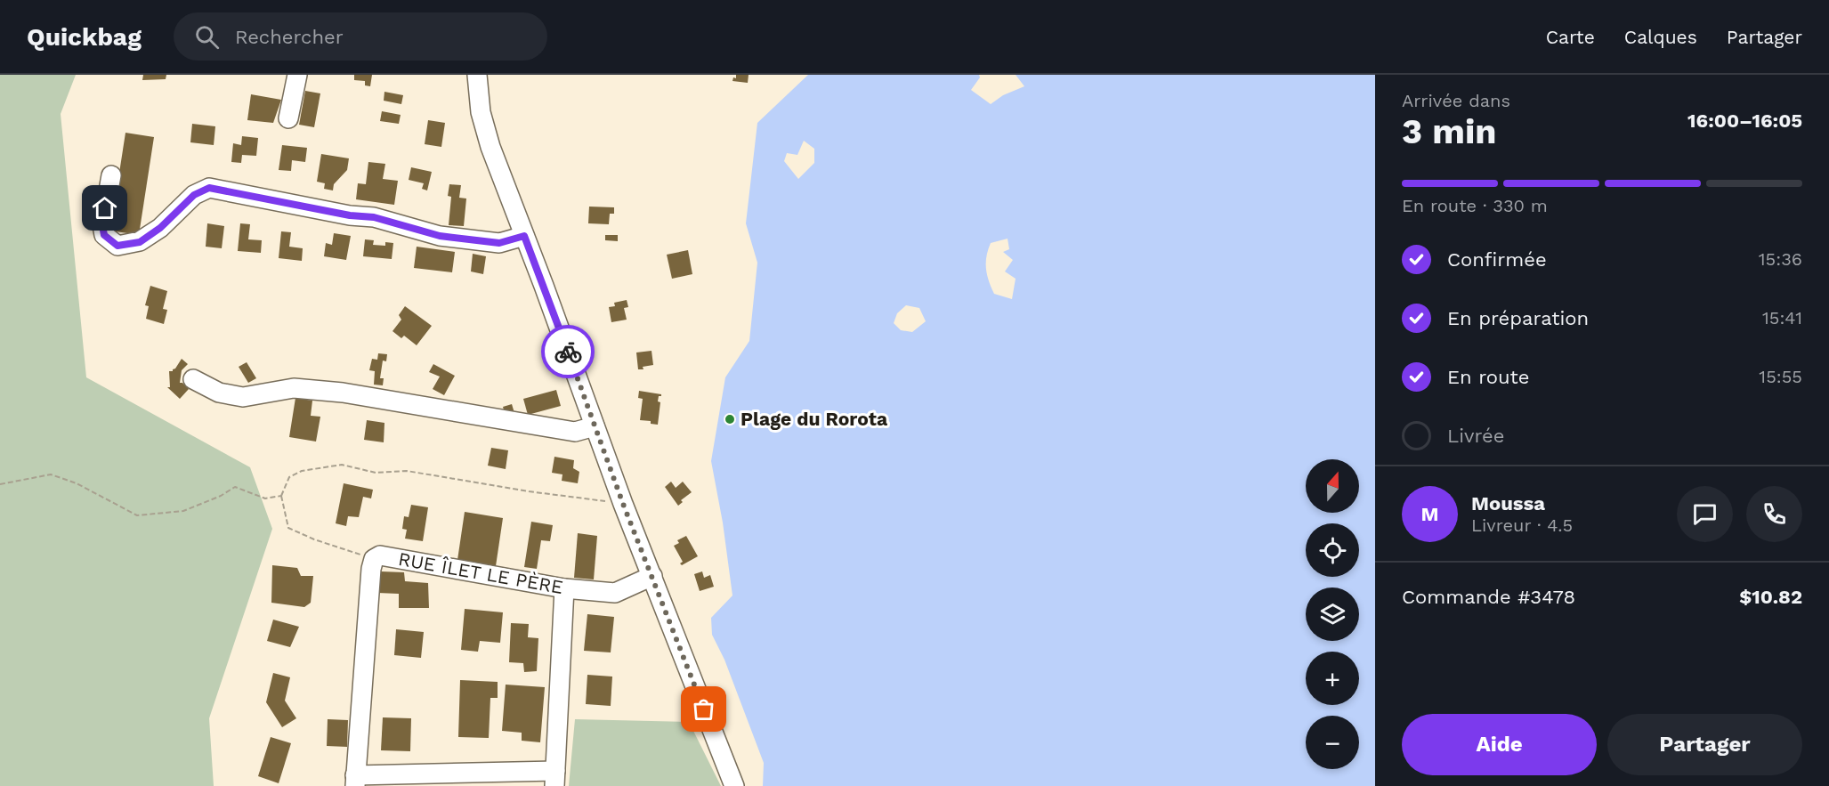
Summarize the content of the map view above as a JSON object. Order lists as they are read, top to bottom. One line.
{"streets":{"street":["RUE ÎLET LE PÈRE"]},"places":["Plage du Rorota"],"north":"top","page":{"header":"Quickbag","search":"Rechercher","nav":["Carte","Calques","Partager"],"heading":["3 min","Arrivée dans","16:00–16:05"],"panel":["Moussa","Livreur · 4.5","Commande #3478","$10.82"],"bar":"En route · 330 m","list":[["Confirmée","15:36"],["En préparation","15:41"],["En route","15:55"],"Livrée"],"map_buttons":["+","−"],"round":"M","buttons":["Aide","Partager"]}}
